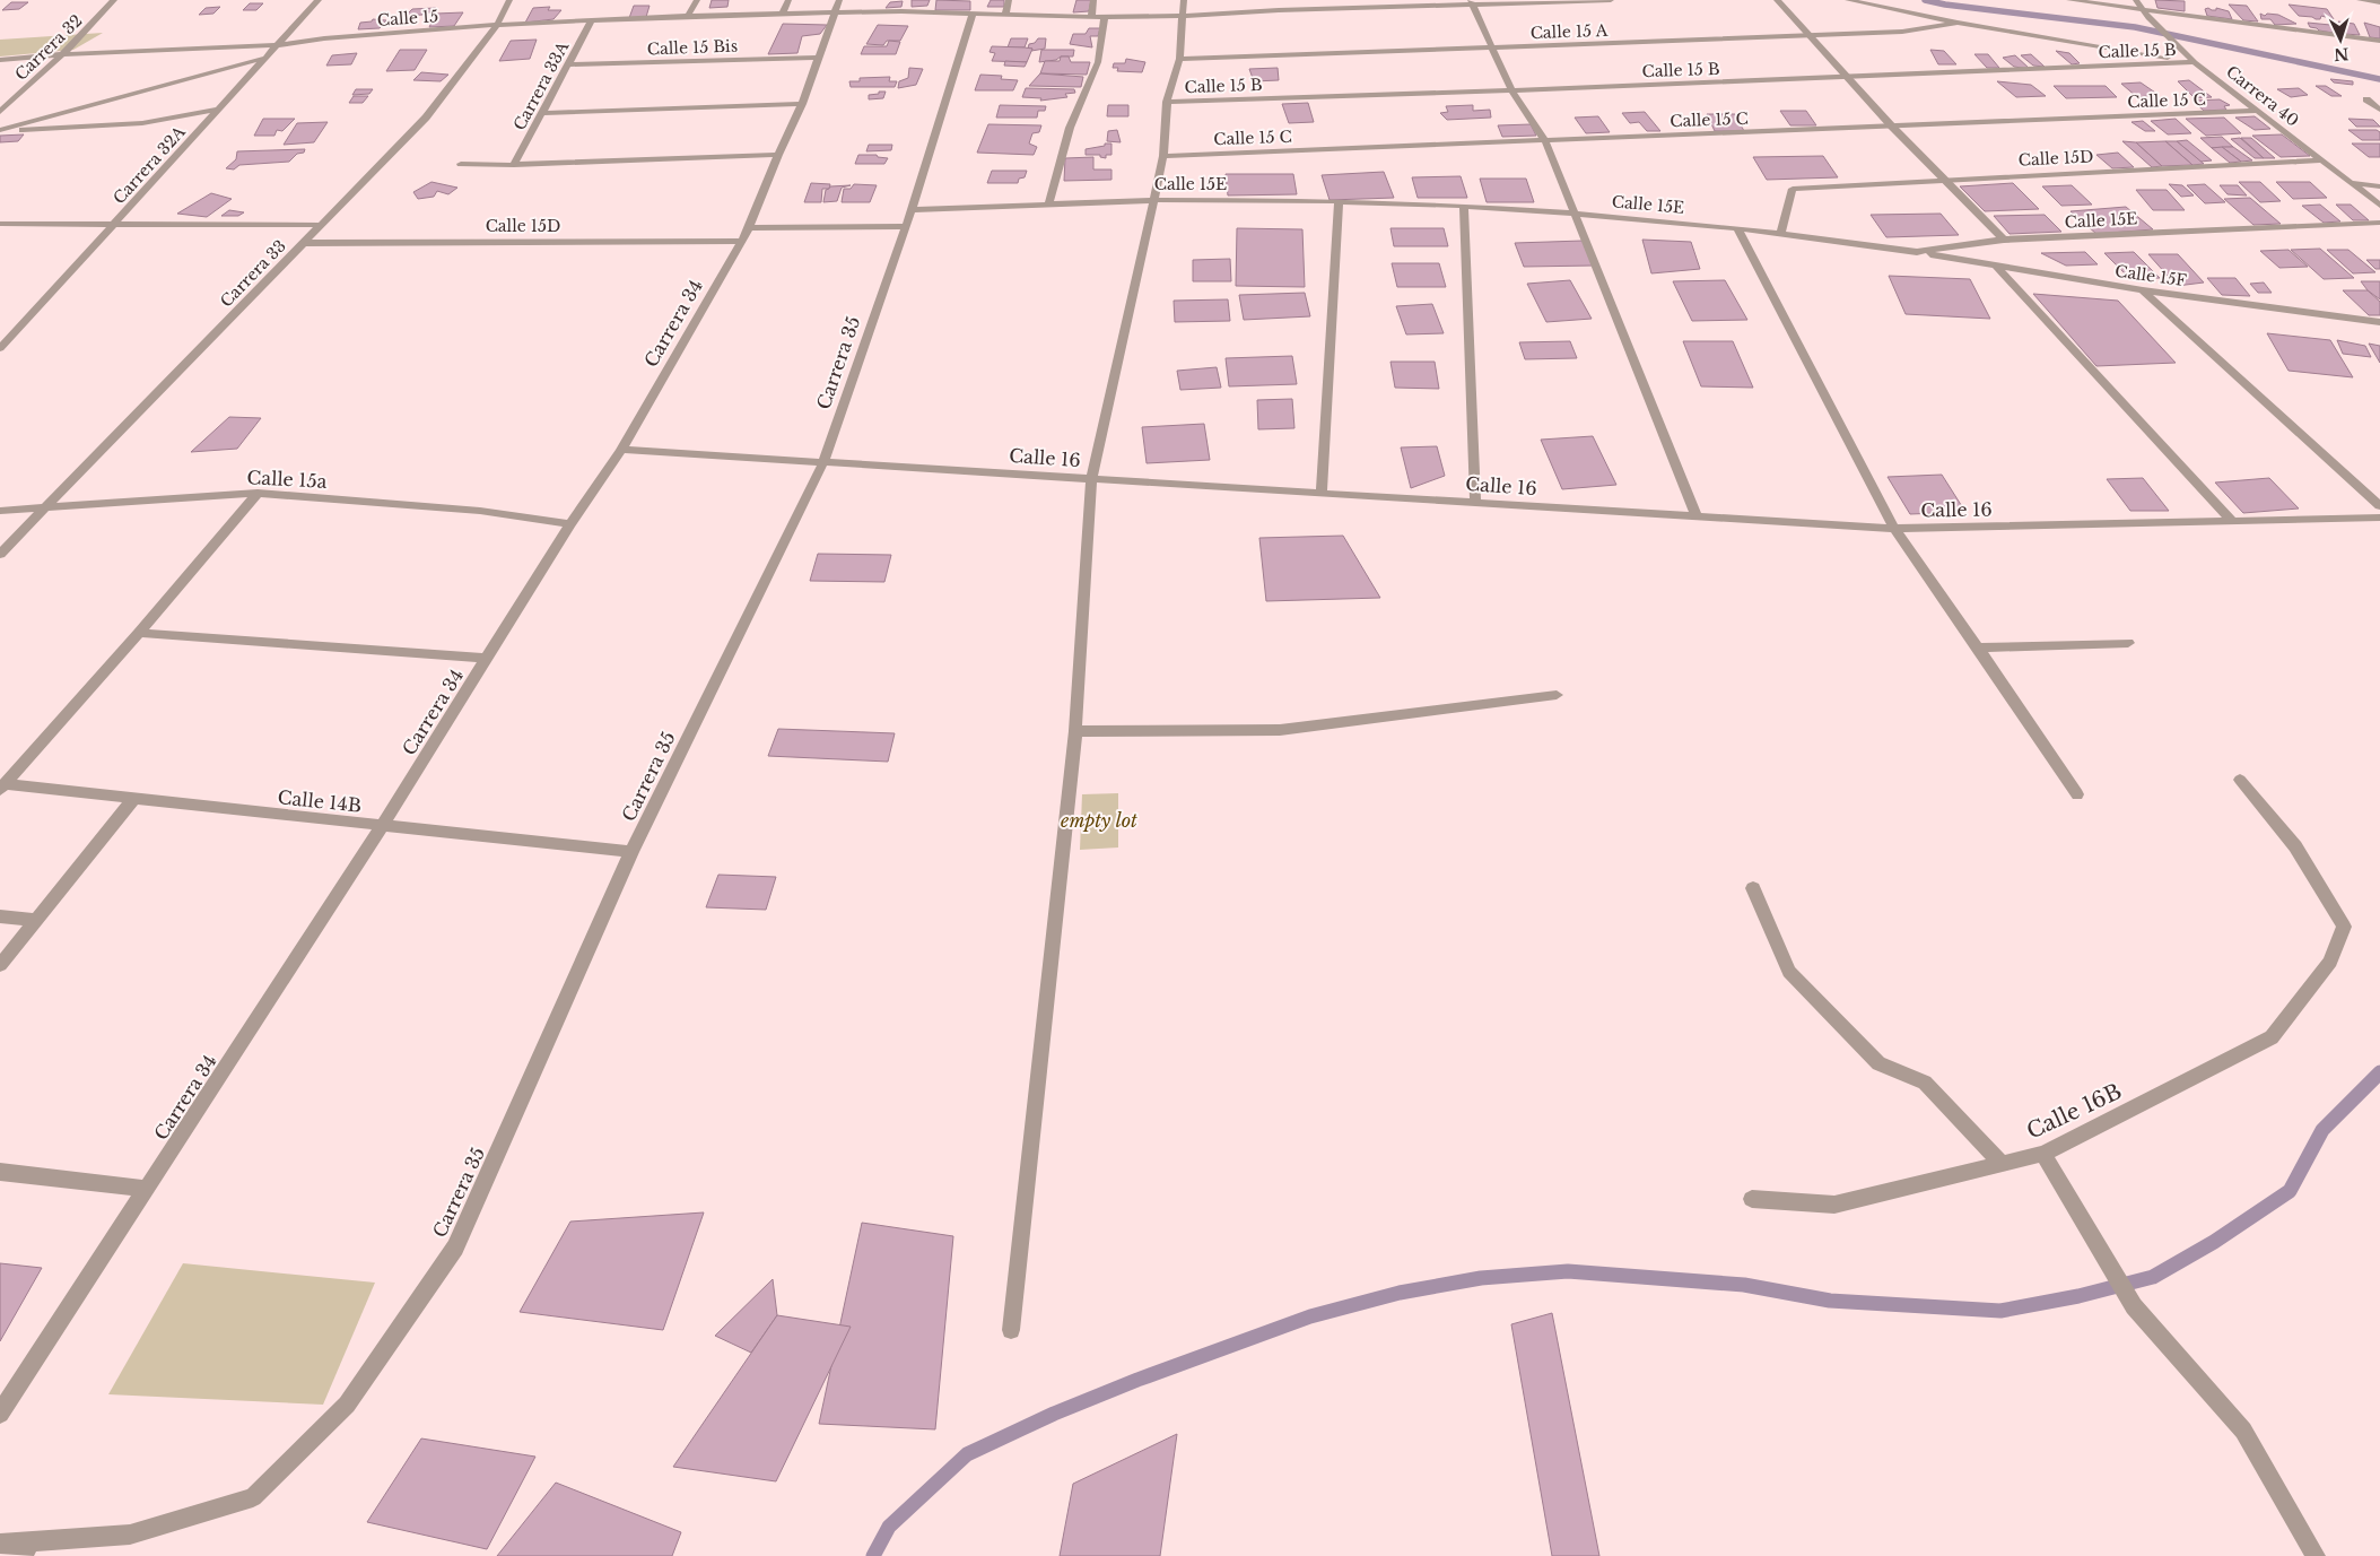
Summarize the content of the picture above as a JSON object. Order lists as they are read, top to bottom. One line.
{"streets":{"street":["Calle 15","Calle 15 A","Carrera 32","Calle 15 Bis","Calle 15 B","Carrera 33A","Carrera 40","Calle 15 C","Calle 15D","Carrera 32A","Calle 15E","Carrera 33","Calle 15F","Carrera 34","Carrera 35","Calle 16","Calle 15a","Calle 14B","Calle 16B"]},"crossings":[["Calle 15","Carrera 32"],["Calle 15","Carrera 33A"],["Calle 15","Carrera 32A"],["Calle 15","Carrera 33"],["Calle 15","Carrera 34"],["Calle 15","Carrera 35"],["Calle 15 Bis","Carrera 33A"],["Calle 15 Bis","Carrera 34"],["Calle 15 B","Carrera 40"],["Carrera 40","Calle 15 C"],["Carrera 40","Calle 15D"],["Calle 15D","Calle 15E"],["Calle 15D","Carrera 33"],["Calle 15D","Carrera 34"],["Calle 15D","Carrera 35"],["Calle 15E","Calle 15F"],["Calle 15E","Carrera 35"],["Carrera 33","Calle 15a"],["Carrera 34","Calle 16"],["Carrera 34","Calle 15a"],["Carrera 34","Calle 14B"],["Carrera 35","Calle 16"],["Carrera 35","Calle 14B"]],"parks":["empty lot"],"north":"bottom"}
